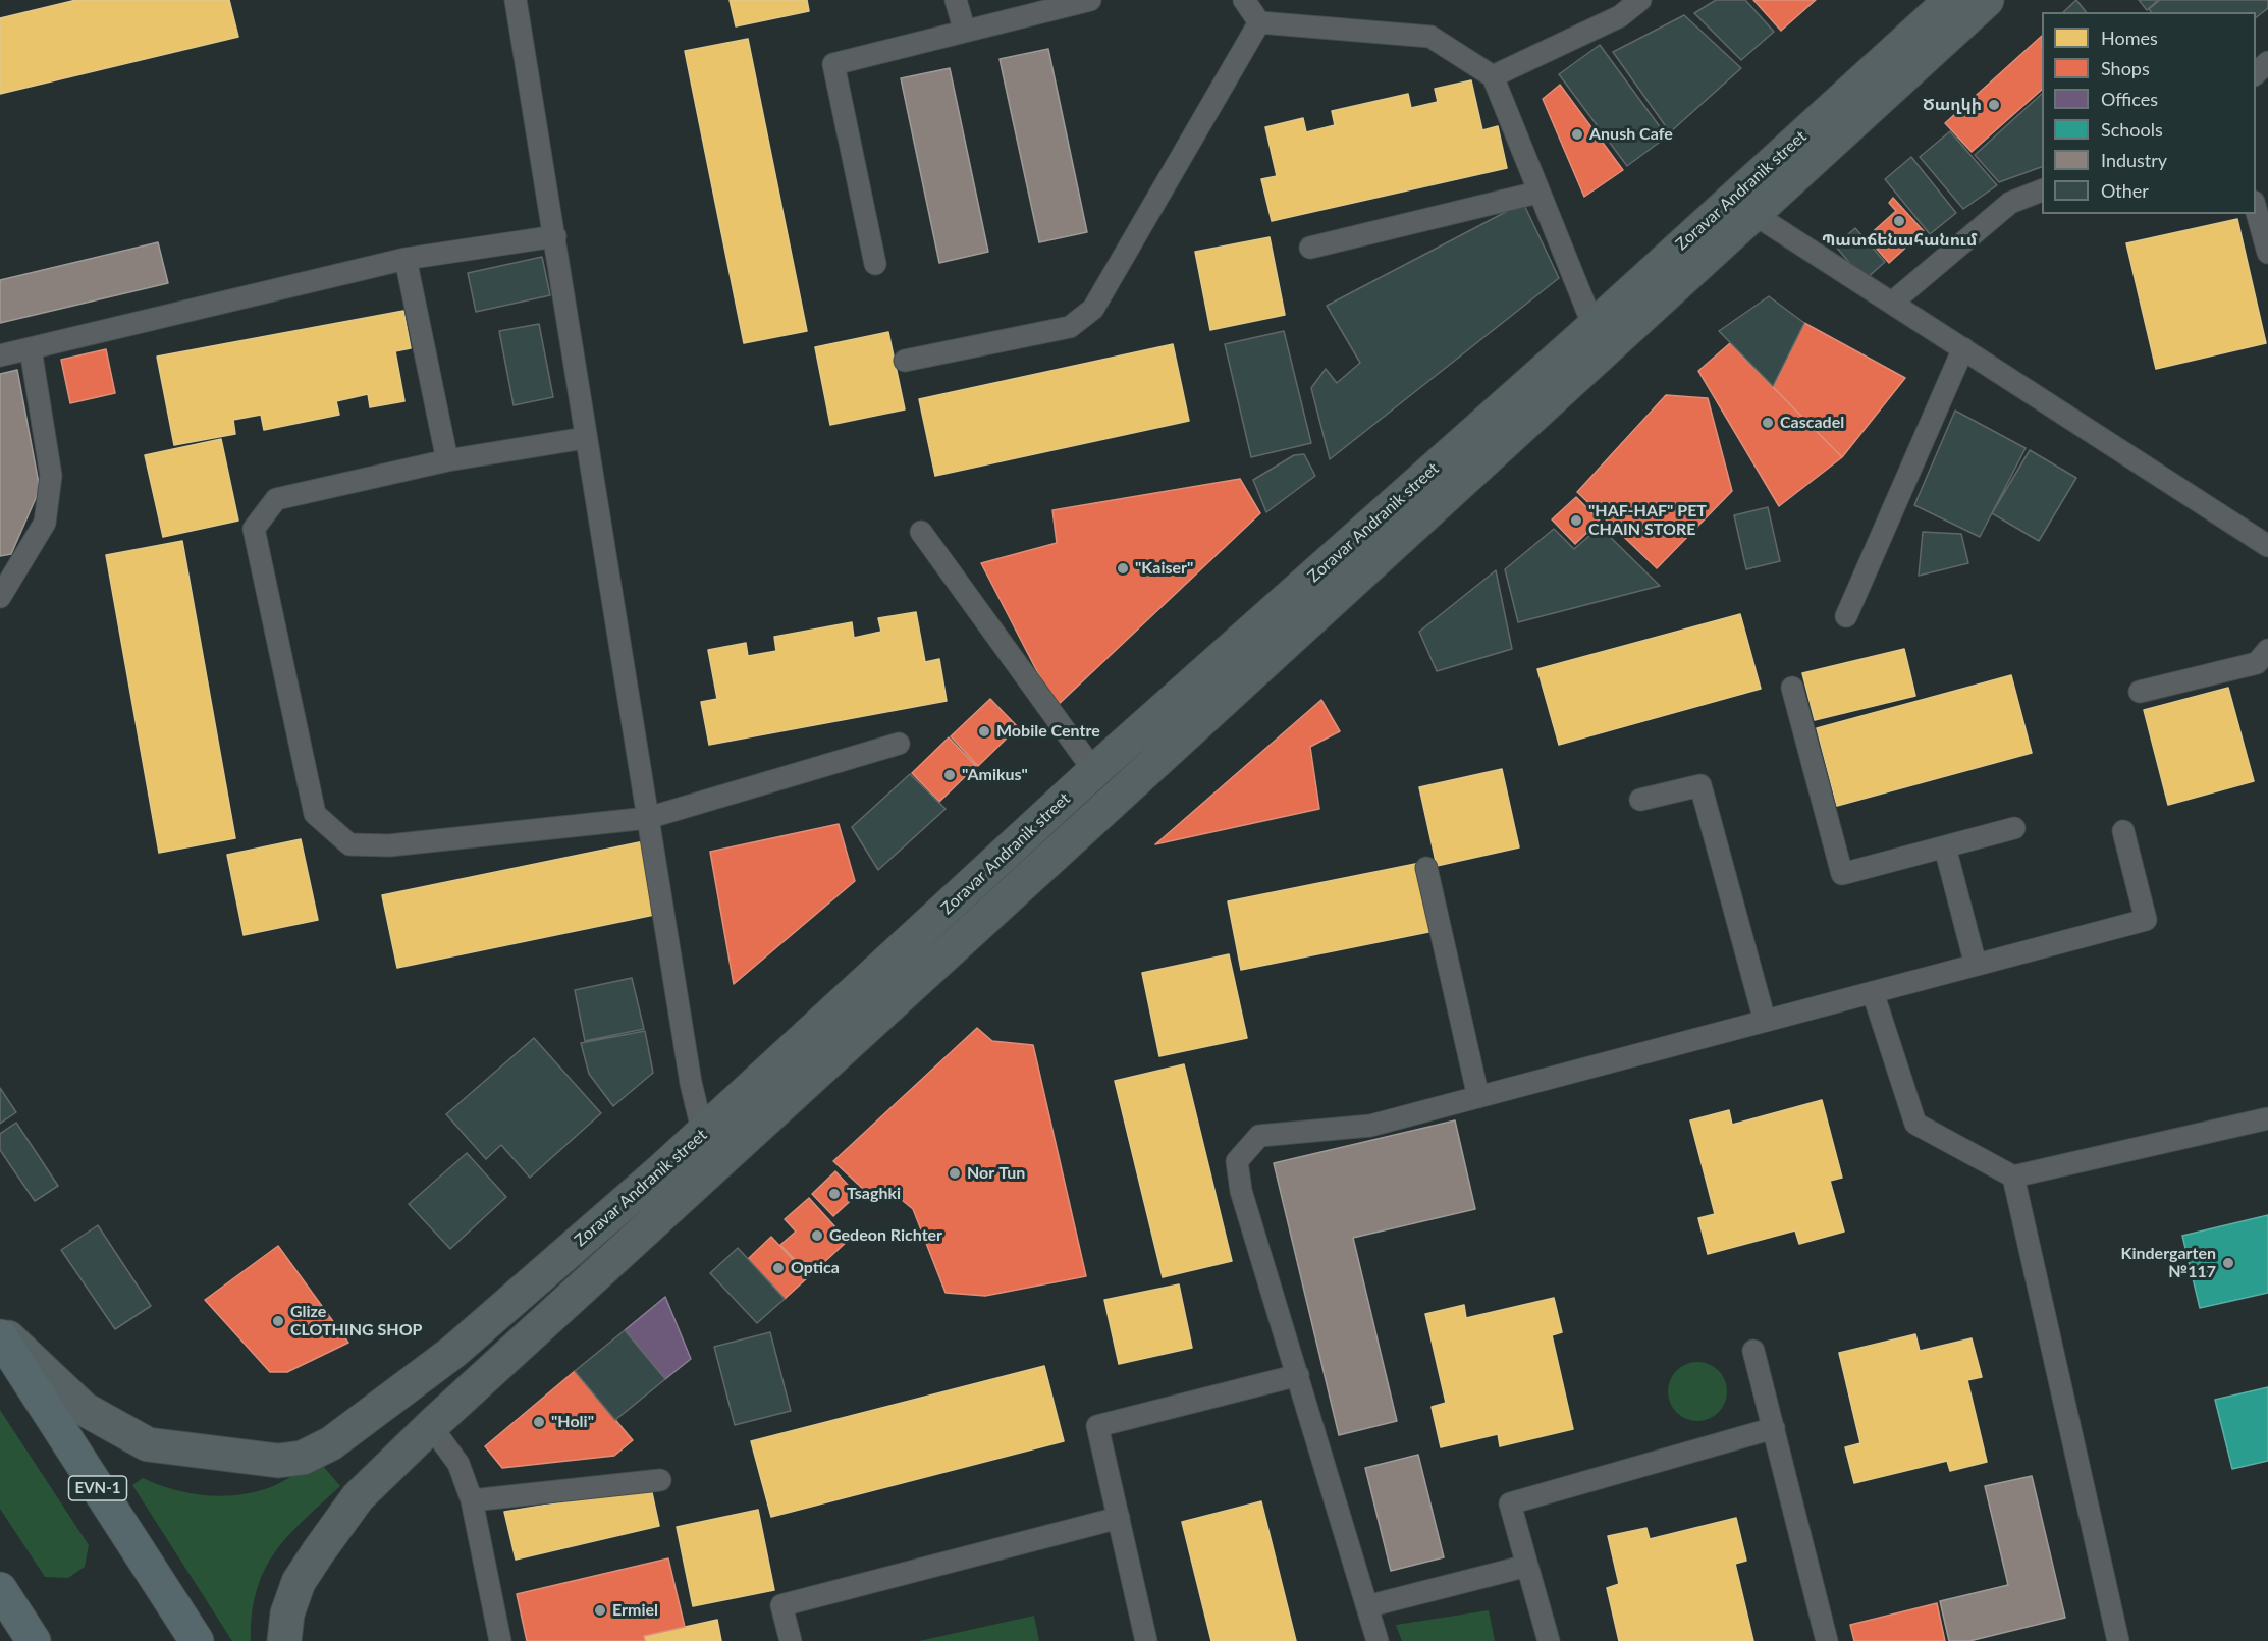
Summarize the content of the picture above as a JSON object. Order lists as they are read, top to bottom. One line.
{"streets":{"highway":["EVN-1"],"main road":["Zoravar Andranik street"]},"places":["Ծաղկի","Anush Cafe","Պատճենահանում","Cascadel","\"HAF-HAF\" PET CHAIN STORE","\"Kaiser\"","Mobile Centre","\"Amikus\"","Nor Tun","Tsaghki","Gedeon Richter","Kindergarten №117","Optica","Glize CLOTHING SHOP","\"Holi\"","Ermiel"],"legend":["Homes","Shops","Offices","Schools","Industry","Other"]}
